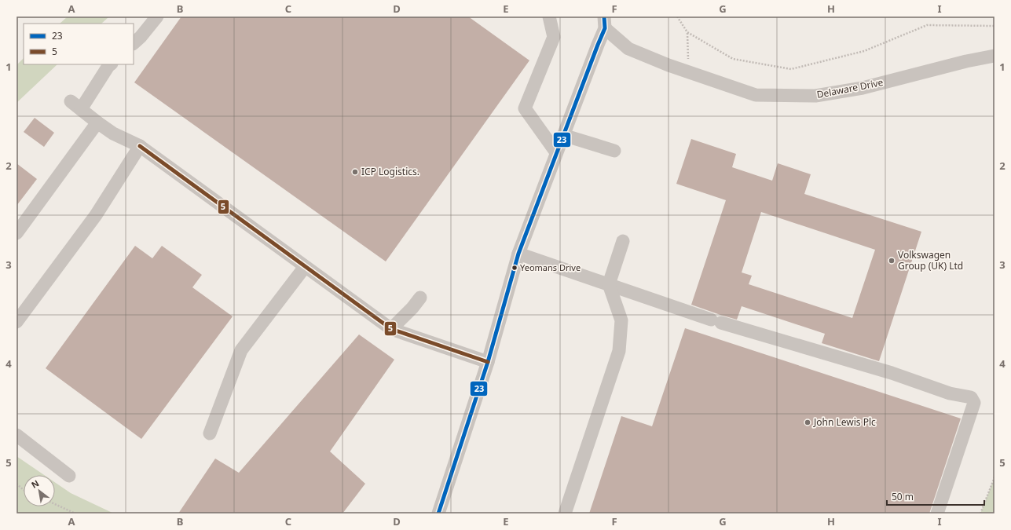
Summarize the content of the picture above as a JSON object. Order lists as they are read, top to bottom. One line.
{"streets":{"street":["Delaware Drive"]},"places":["ICP Logistics.","Volkswagen Group (UK) Ltd","Yeomans Drive","John Lewis Plc"],"lines":["transit line 23","transit line 5"],"legend":["23","5"],"scale_bar":"50 m","north":"top left","grid":{"columns":["A","B","C","D","E","F","G","H","I"],"rows":["1","2","3","4","5"]}}
